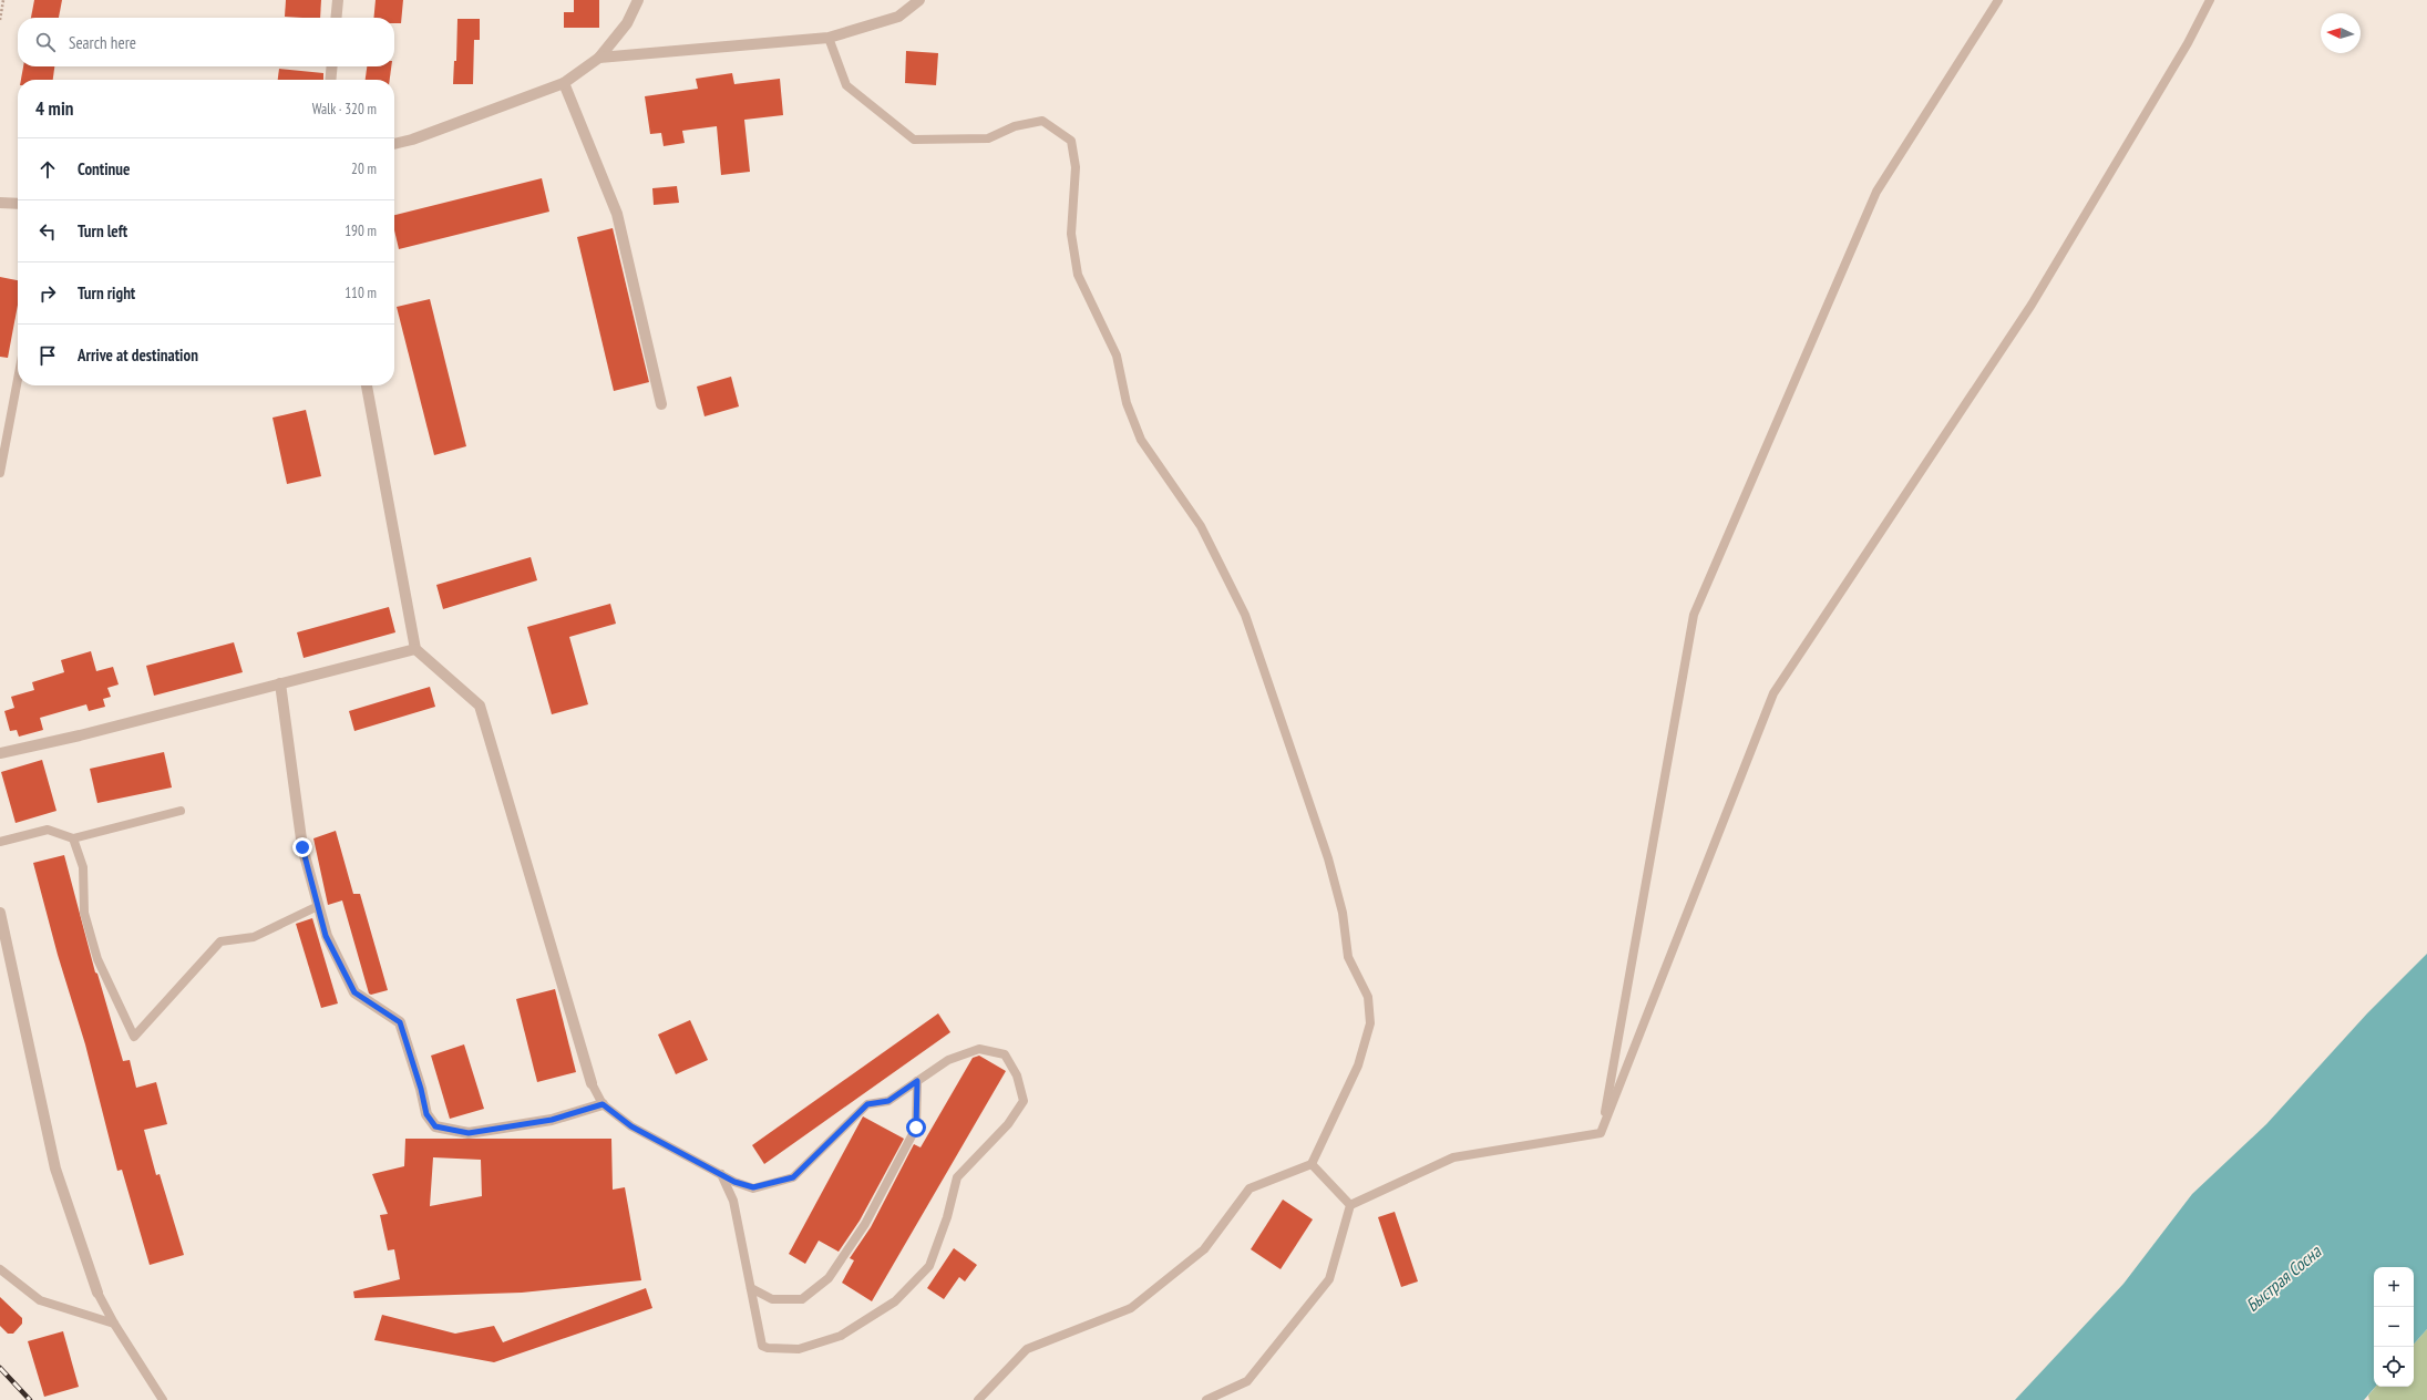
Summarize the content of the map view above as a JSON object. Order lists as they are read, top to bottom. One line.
{"water":["Быстрая Сосна"],"north":"left","page":{"search":"Search here","heading":["4 min","Walk · 320 m"],"list":[["Continue","20 m"],["Turn left","190 m"],["Turn right","110 m"],"Arrive at destination"],"map_buttons":["+","−"]}}
